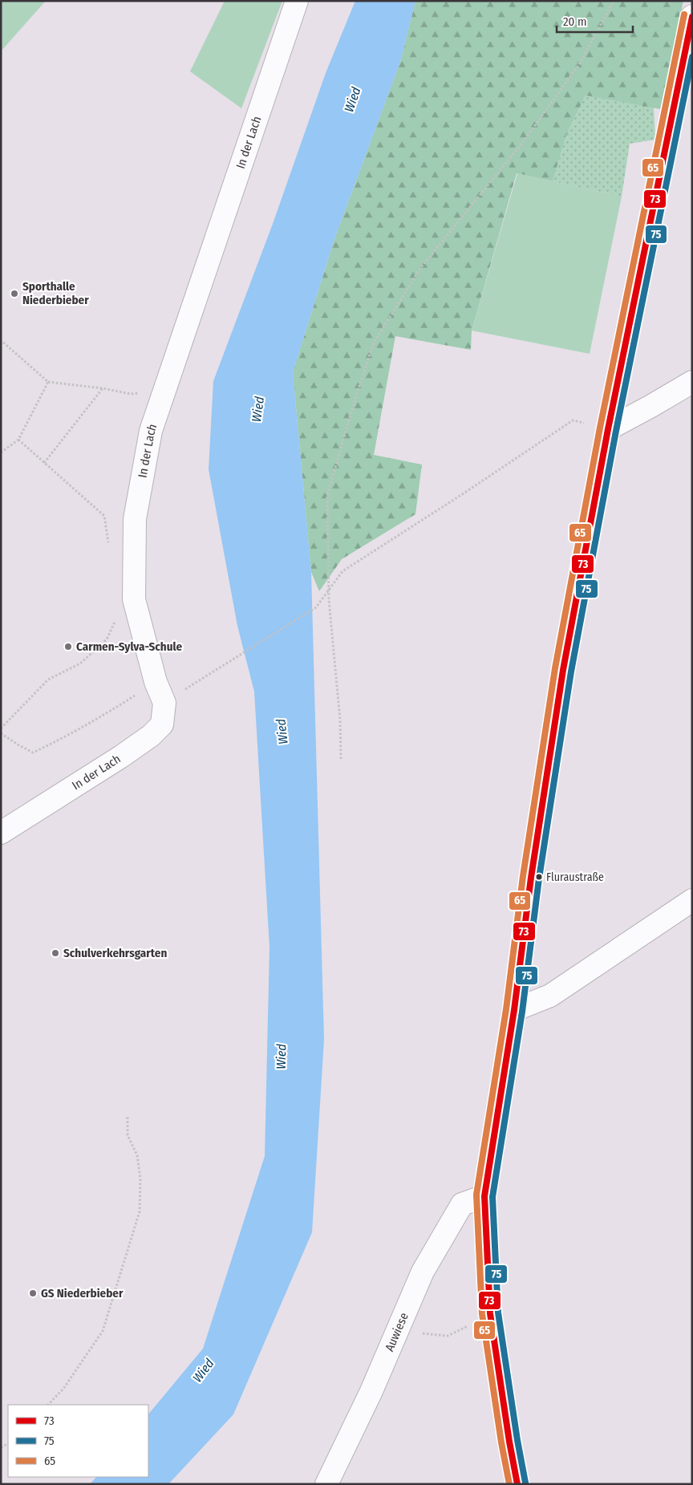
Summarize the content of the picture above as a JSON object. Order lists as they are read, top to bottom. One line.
{"streets":{"street":["In der Lach","Auwiese"]},"water":["Wied"],"places":["Sporthalle Niederbieber","Carmen-Sylva-Schule","Fluraustraße","Schulverkehrsgarten","GS Niederbieber"],"lines":["transit line 65","transit line 73","transit line 75"],"legend":["73","75","65"],"scale_bar":"20 m"}
